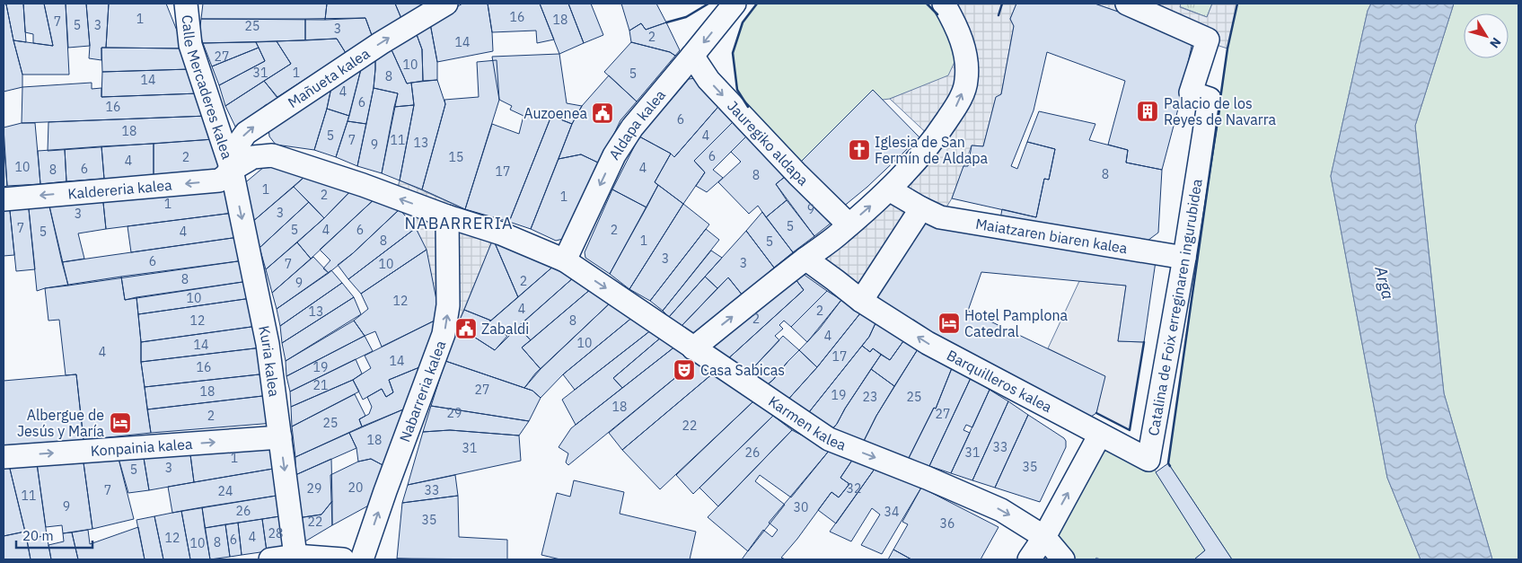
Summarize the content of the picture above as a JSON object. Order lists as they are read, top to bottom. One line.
{"streets":{"street":["Mañueta kalea","Calle Mercaderes kalea","Aldapa kalea","Jauregiko aldapa","Kaldereria kalea","Maiatzaren biaren kalea","Catalina de Foix erreginaren ingurubidea","Kuria kalea","Barquilleros kalea","Nabarreria kalea","Karmen kalea","Konpainia kalea"]},"crossings":[["Mañueta kalea","Calle Mercaderes kalea"],["Mañueta kalea","Kaldereria kalea"],["Mañueta kalea","Kuria kalea"],["Calle Mercaderes kalea","Kaldereria kalea"],["Calle Mercaderes kalea","Kuria kalea"],["Aldapa kalea","Jauregiko aldapa"],["Aldapa kalea","Karmen kalea"],["Kaldereria kalea","Kuria kalea"],["Maiatzaren biaren kalea","Catalina de Foix erreginaren ingurubidea"],["Catalina de Foix erreginaren ingurubidea","Barquilleros kalea"],["Kuria kalea","Konpainia kalea"]],"one_way":["Mañueta kalea","Aldapa kalea","Jauregiko aldapa","Kaldereria kalea","Kuria kalea","Barquilleros kalea","Nabarreria kalea","Karmen kalea","Konpainia kalea"],"districts":["NABARRERIA"],"water":["Arga"],"places":{"building":["Palacio de los Reyes de Navarra"],"public building":["Auzoenea","Zabaldi"],"church":["Iglesia de San Fermín de Aldapa"],"hotel":["Hotel Pamplona Catedral","Albergue de Jesús y María"],"theatre":["Casa Sabicas"]},"house_numbers":["16","1","18","7","5","3","25","3","2","14","27","10","31","1","5","8","14","4","6","16","6","18","5","4","7","11","13","9","6","2","15","4","10","4","6","8","17","8","8","1","2","1","1","9","3","3","5","7","5","4","6","2","5","4","8","1","5","3","6","3","7","10","8","2","9","10","12","4","2","13","2","12","8","4","10","14","4","17","14","16","19","21","27","18","19","23","25","18","29","27","2","25","22","18","33","31","26","31","1","35","3","5","20","29","32","7","33","24","11","9","30","26","34","35","22","36","28","4","12","6","8","10"],"scale_bar":"20 m","north":"bottom right"}
